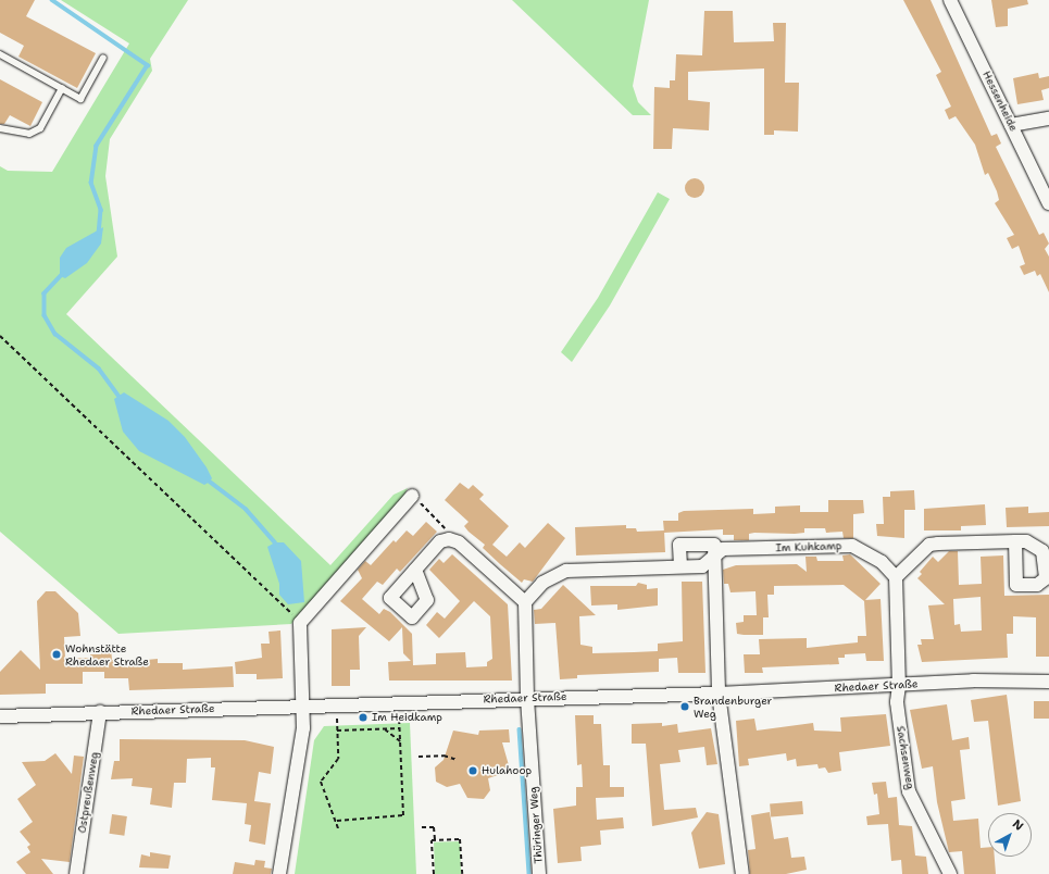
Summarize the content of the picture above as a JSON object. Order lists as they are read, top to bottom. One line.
{"streets":{"street":["Hessenheide","Im Kuhkamp","Rhedaer Straße","Sachsenweg","Ostpreußenweg","Thüringer Weg"]},"crossings":[["Rhedaer Straße","Sachsenweg"],["Rhedaer Straße","Ostpreußenweg"],["Rhedaer Straße","Thüringer Weg"]],"places":["Wohnstätte Rhedaer Straße","Brandenburger Weg","Im Heidkamp","Hulahoop"],"north":"top right"}
